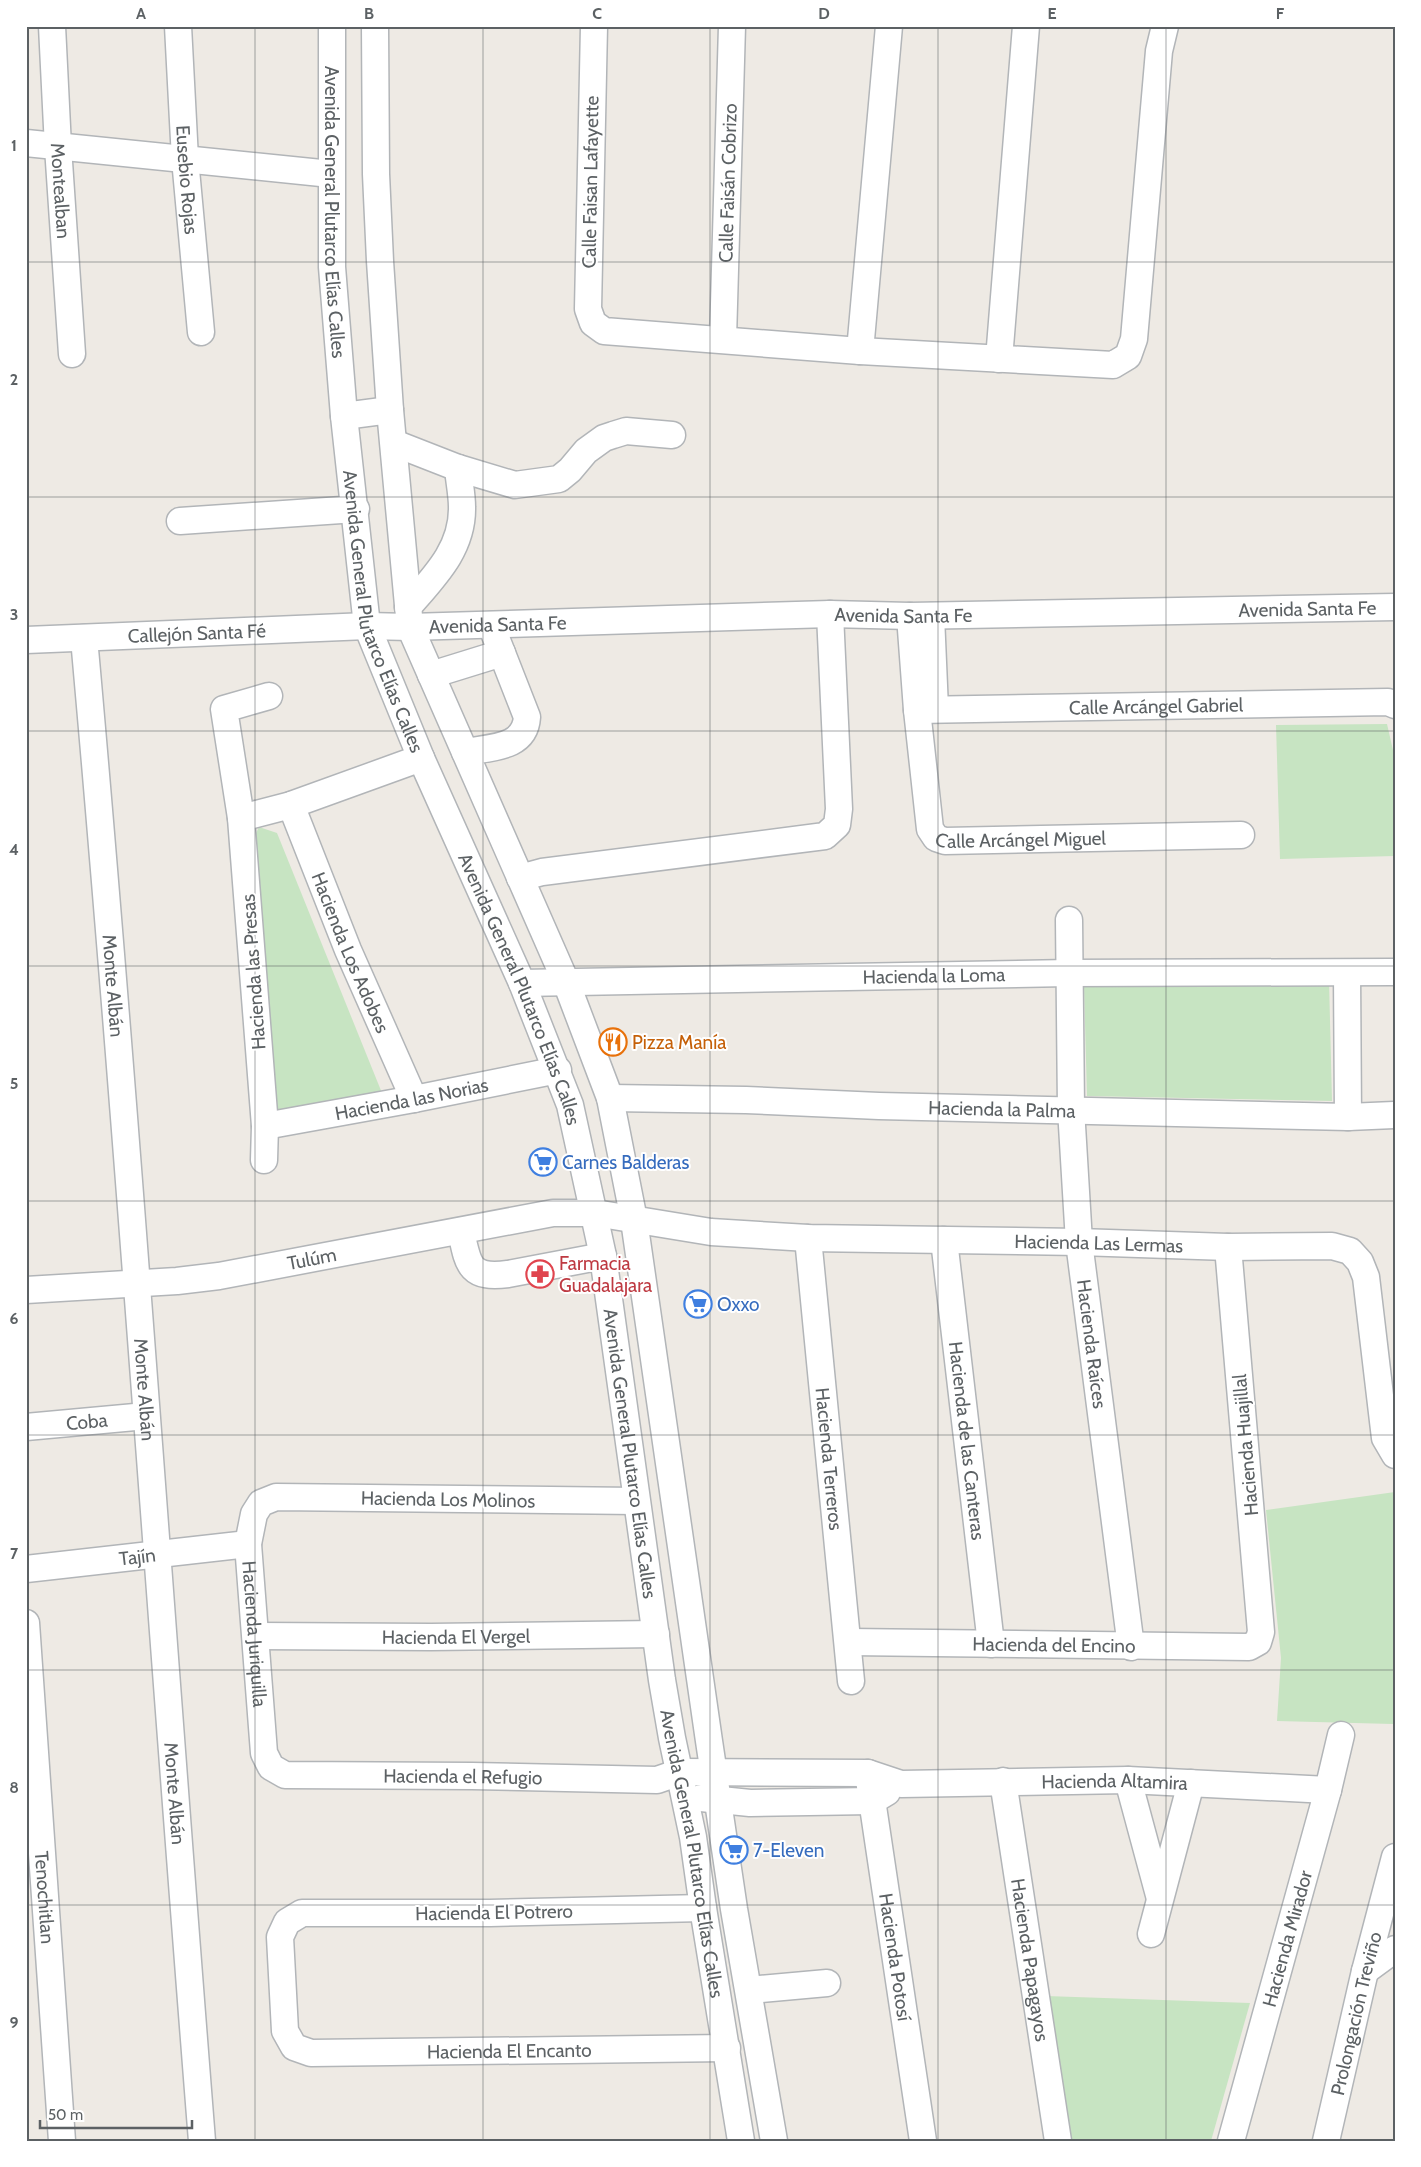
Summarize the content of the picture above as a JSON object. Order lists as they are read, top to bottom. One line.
{"streets":{"street":["Eusebio Rojas","Calle Faisan Lafayette","Calle Faisán Cobrizo","Montealban","Avenida General Plutarco Elías Calles","Avenida Santa Fe","Callejón Santa Fé","Calle Arcángel Gabriel","Calle Arcángel Miguel","Hacienda Los Adobes","Hacienda las Presas","Hacienda la Loma","Monte Albán","Hacienda las Norias","Hacienda la Palma","Hacienda Las Lermas","Tulúm","Hacienda Raíces","Coba","Hacienda de las Canteras","Hacienda Huajillal","Hacienda Terreros","Hacienda Los Molinos","Tajín","Hacienda Juriquilla","Hacienda El Vergel","Hacienda del Encino","Hacienda el Refugio","Hacienda Altamira","Tenochitlan","Hacienda El Potrero","Hacienda Mirador","Hacienda Potosí","Hacienda Papagayos","Prolongación Treviño","Hacienda El Encanto"]},"crossings":[["Calle Faisan Lafayette","Calle Faisán Cobrizo"],["Avenida General Plutarco Elías Calles","Avenida Santa Fe"],["Avenida General Plutarco Elías Calles","Callejón Santa Fé"],["Avenida General Plutarco Elías Calles","Hacienda la Loma"],["Avenida General Plutarco Elías Calles","Hacienda las Norias"],["Avenida General Plutarco Elías Calles","Hacienda la Palma"],["Avenida General Plutarco Elías Calles","Hacienda Las Lermas"],["Avenida General Plutarco Elías Calles","Tulúm"],["Avenida General Plutarco Elías Calles","Hacienda Los Molinos"],["Avenida General Plutarco Elías Calles","Hacienda El Vergel"],["Avenida General Plutarco Elías Calles","Hacienda el Refugio"],["Avenida General Plutarco Elías Calles","Hacienda Altamira"],["Avenida General Plutarco Elías Calles","Hacienda El Potrero"],["Avenida General Plutarco Elías Calles","Hacienda El Encanto"],["Avenida Santa Fe","Callejón Santa Fé"],["Avenida Santa Fe","Calle Arcángel Miguel"],["Callejón Santa Fé","Monte Albán"],["Calle Arcángel Gabriel","Calle Arcángel Miguel"],["Hacienda Los Adobes","Hacienda las Norias"],["Hacienda las Presas","Hacienda las Norias"],["Hacienda la Loma","Hacienda Raíces"],["Monte Albán","Tulúm"],["Monte Albán","Coba"],["Monte Albán","Tajín"],["Hacienda la Palma","Hacienda Raíces"],["Hacienda Las Lermas","Tulúm"],["Hacienda Las Lermas","Hacienda Raíces"],["Hacienda Las Lermas","Hacienda de las Canteras"],["Hacienda Las Lermas","Hacienda Huajillal"],["Hacienda Las Lermas","Hacienda Terreros"],["Hacienda Raíces","Hacienda del Encino"],["Hacienda de las Canteras","Hacienda del Encino"],["Hacienda Huajillal","Hacienda del Encino"],["Hacienda Terreros","Hacienda del Encino"],["Hacienda Los Molinos","Hacienda Juriquilla"],["Tajín","Hacienda Juriquilla"],["Hacienda Juriquilla","Hacienda El Vergel"],["Hacienda Juriquilla","Hacienda el Refugio"],["Hacienda el Refugio","Hacienda Altamira"],["Hacienda Altamira","Hacienda Mirador"],["Hacienda Altamira","Hacienda Potosí"],["Hacienda Altamira","Hacienda Papagayos"],["Hacienda El Potrero","Hacienda El Encanto"]],"places":{"restaurant":["Pizza Manía"],"supermarket":["Carnes Balderas","Oxxo","7-Eleven"],"pharmacy":["Farmacia Guadalajara"]},"scale_bar":"50 m","grid":{"columns":["A","B","C","D","E","F"],"rows":["1","2","3","4","5","6","7","8","9"]}}
